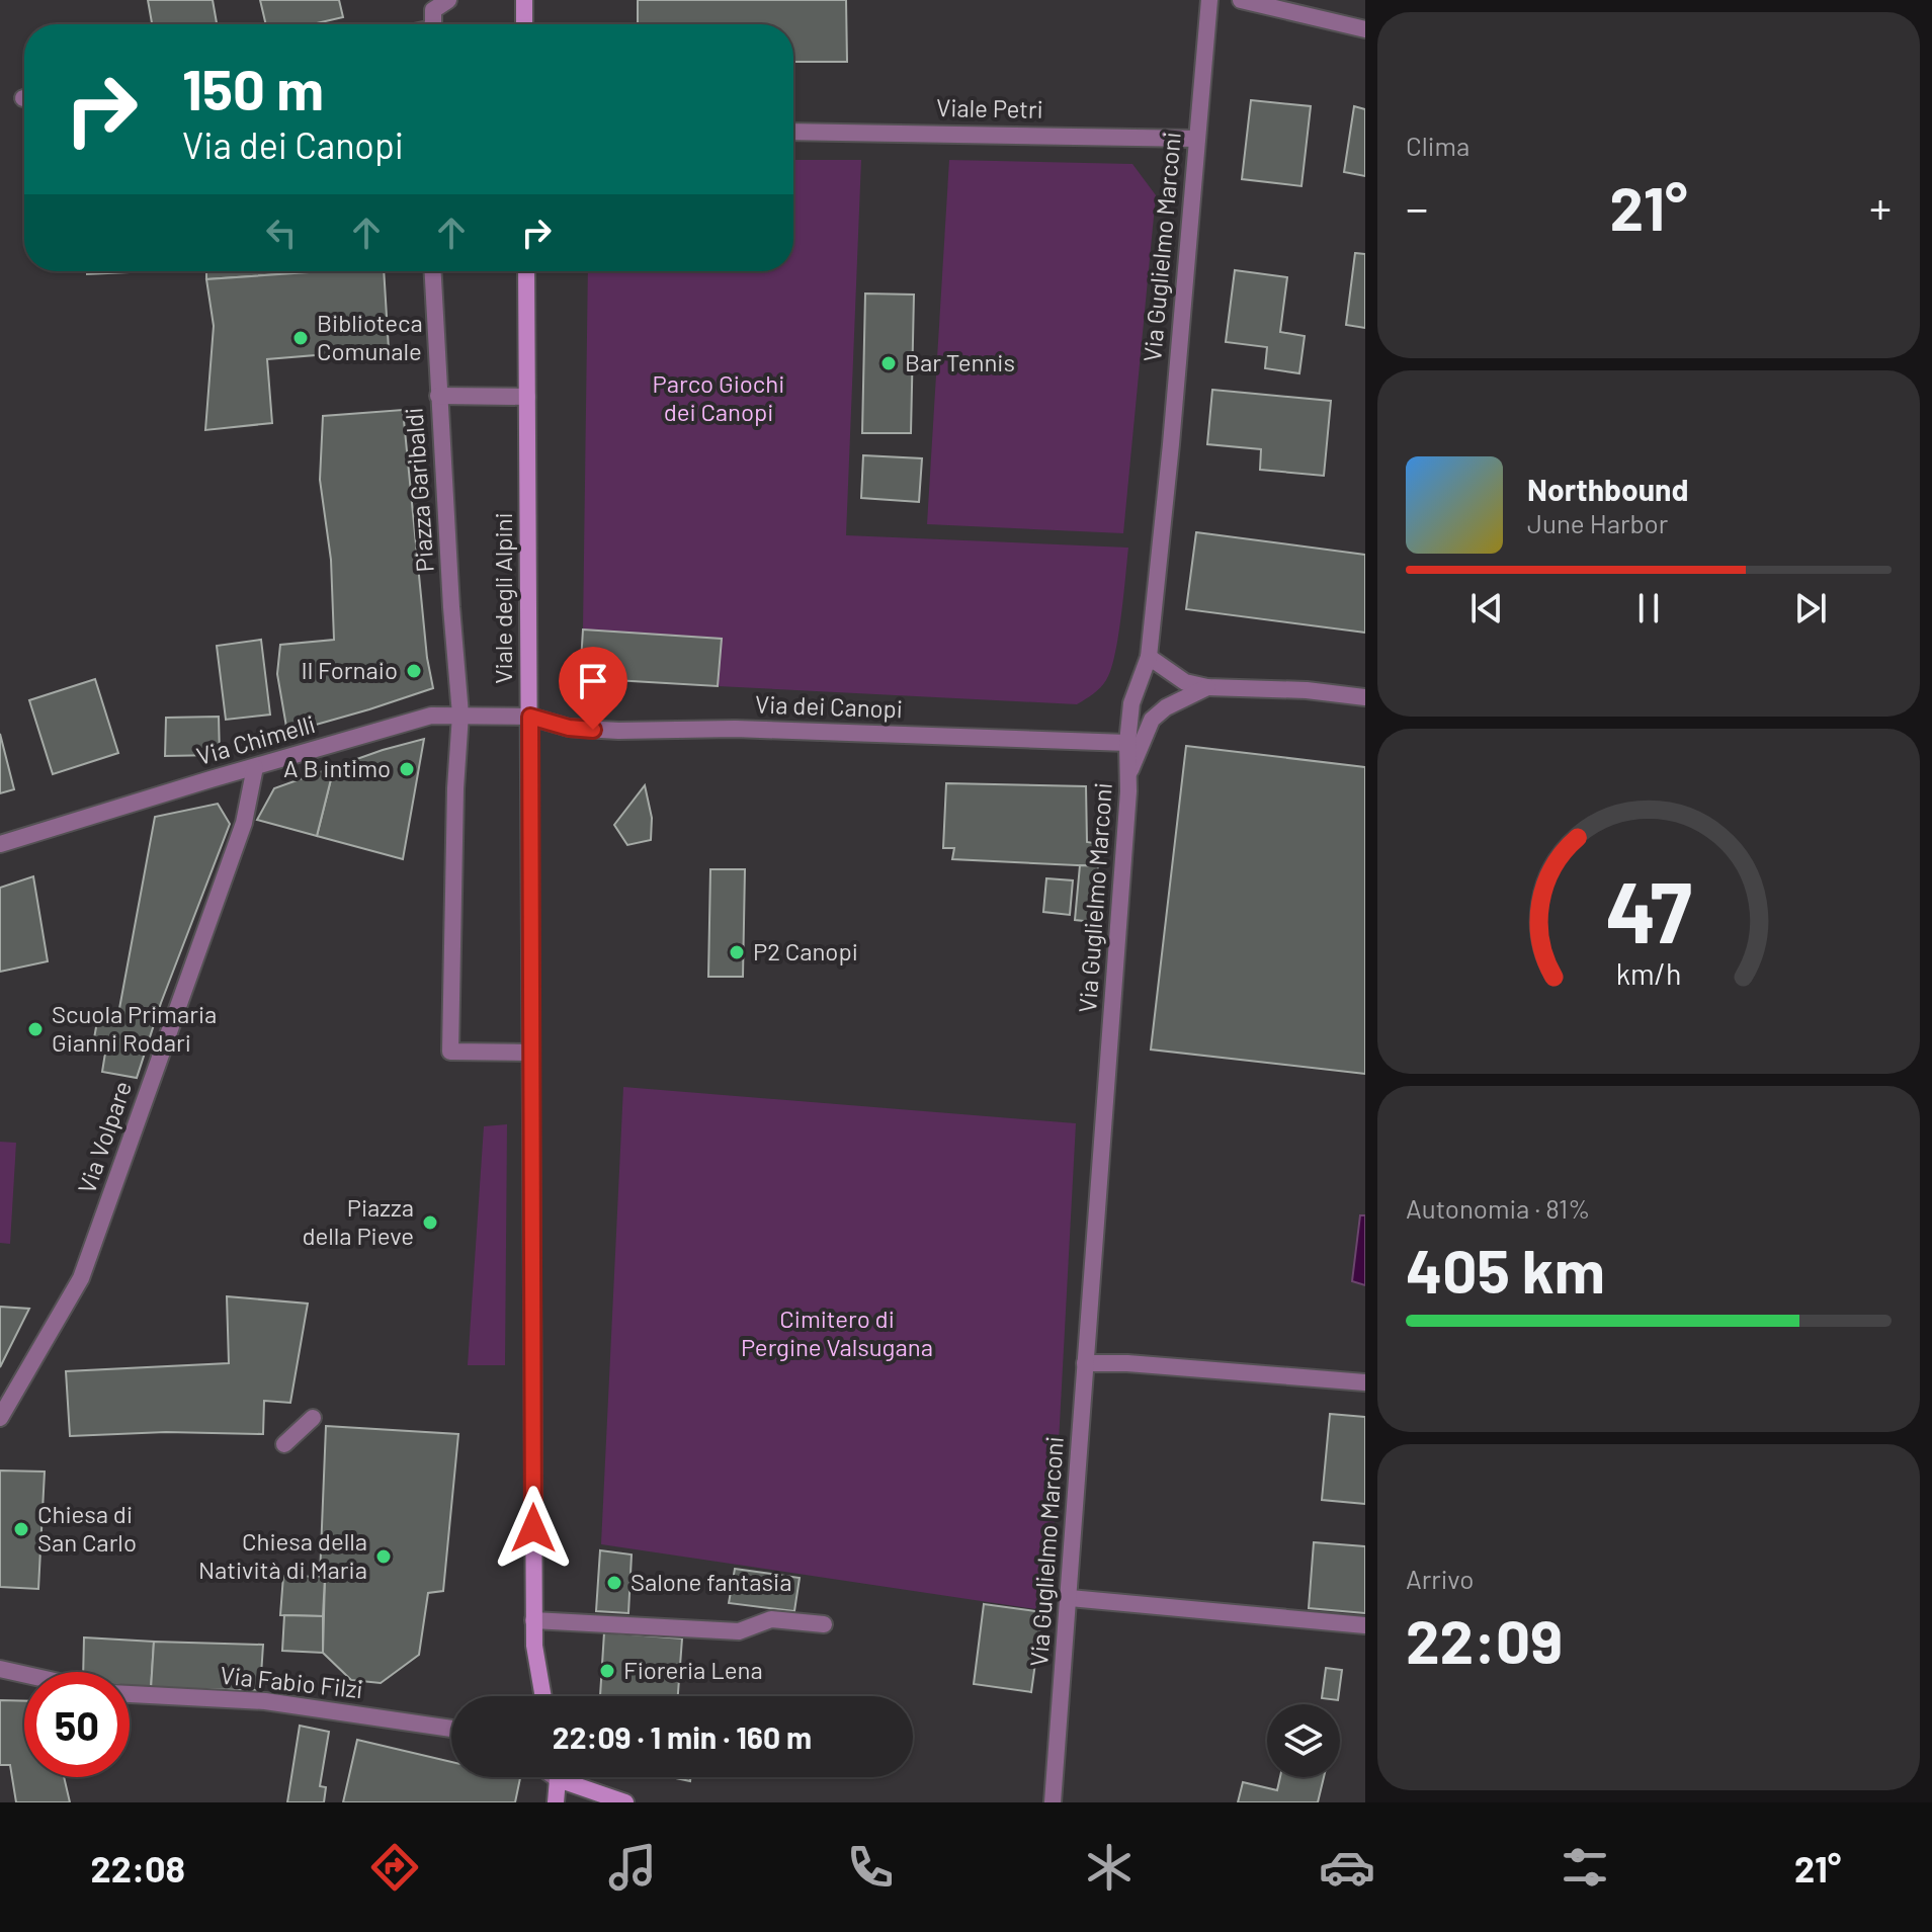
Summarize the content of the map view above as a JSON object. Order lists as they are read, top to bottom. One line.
{"streets":{"main road":["Viale degli Alpini"],"street":["Viale Petri","Via Guglielmo Marconi","Piazza Garibaldi","Via dei Canopi","Via Chimelli","Via Volpare","Via Fabio Filzi"]},"crossings":[["Viale Petri","Via Guglielmo Marconi"],["Via Guglielmo Marconi","Via dei Canopi"],["Piazza Garibaldi","Via Chimelli"],["Viale degli Alpini","Via dei Canopi"],["Viale degli Alpini","Via Chimelli"],["Via dei Canopi","Via Chimelli"],["Via Chimelli","Via Volpare"]],"parks":["Parco Giochi dei Canopi","Cimitero di Pergine Valsugana"],"places":["Biblioteca Comunale","Bar Tennis","Il Fornaio","A B intimo","P2 Canopi","Scuola Primaria Gianni Rodari","Piazza della Pieve","Chiesa di San Carlo","Chiesa della Natività di Maria","Salone fantasia","Fioreria Lena"],"page":{"tile":["Clima",["Autonomia · 81%","405 km"],["Arrivo","22:09"]],"turn":["150 m","Via dei Canopi"],"heat":["−","21°","+"],"song":["Northbound","June Harbor"],"limit":"50","trip":"22:09 · 1 min · 160 m","tabs":["22:08","21°"],"gauge":["47","km/h"]}}
